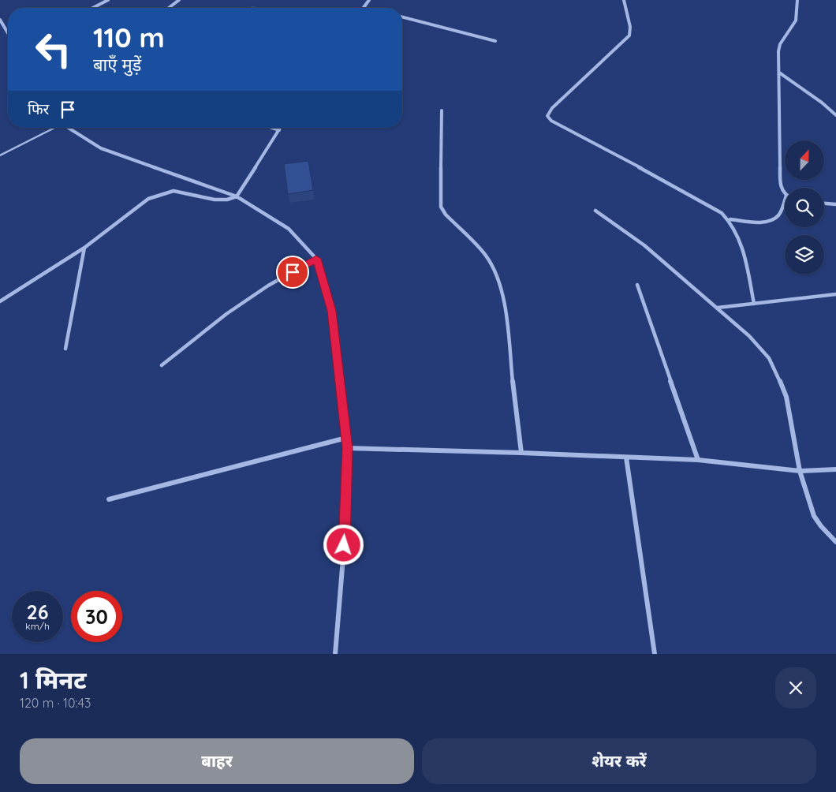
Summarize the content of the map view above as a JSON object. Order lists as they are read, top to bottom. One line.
{"north":"top","page":{"turn":["110 m","बाएँ मुड़ें"],"then":"फिर","speed":"26 km/h","limit":"30","heading":["1 मिनट","120 m · 10:43"],"buttons":["बाहर","शेयर करें"]}}
